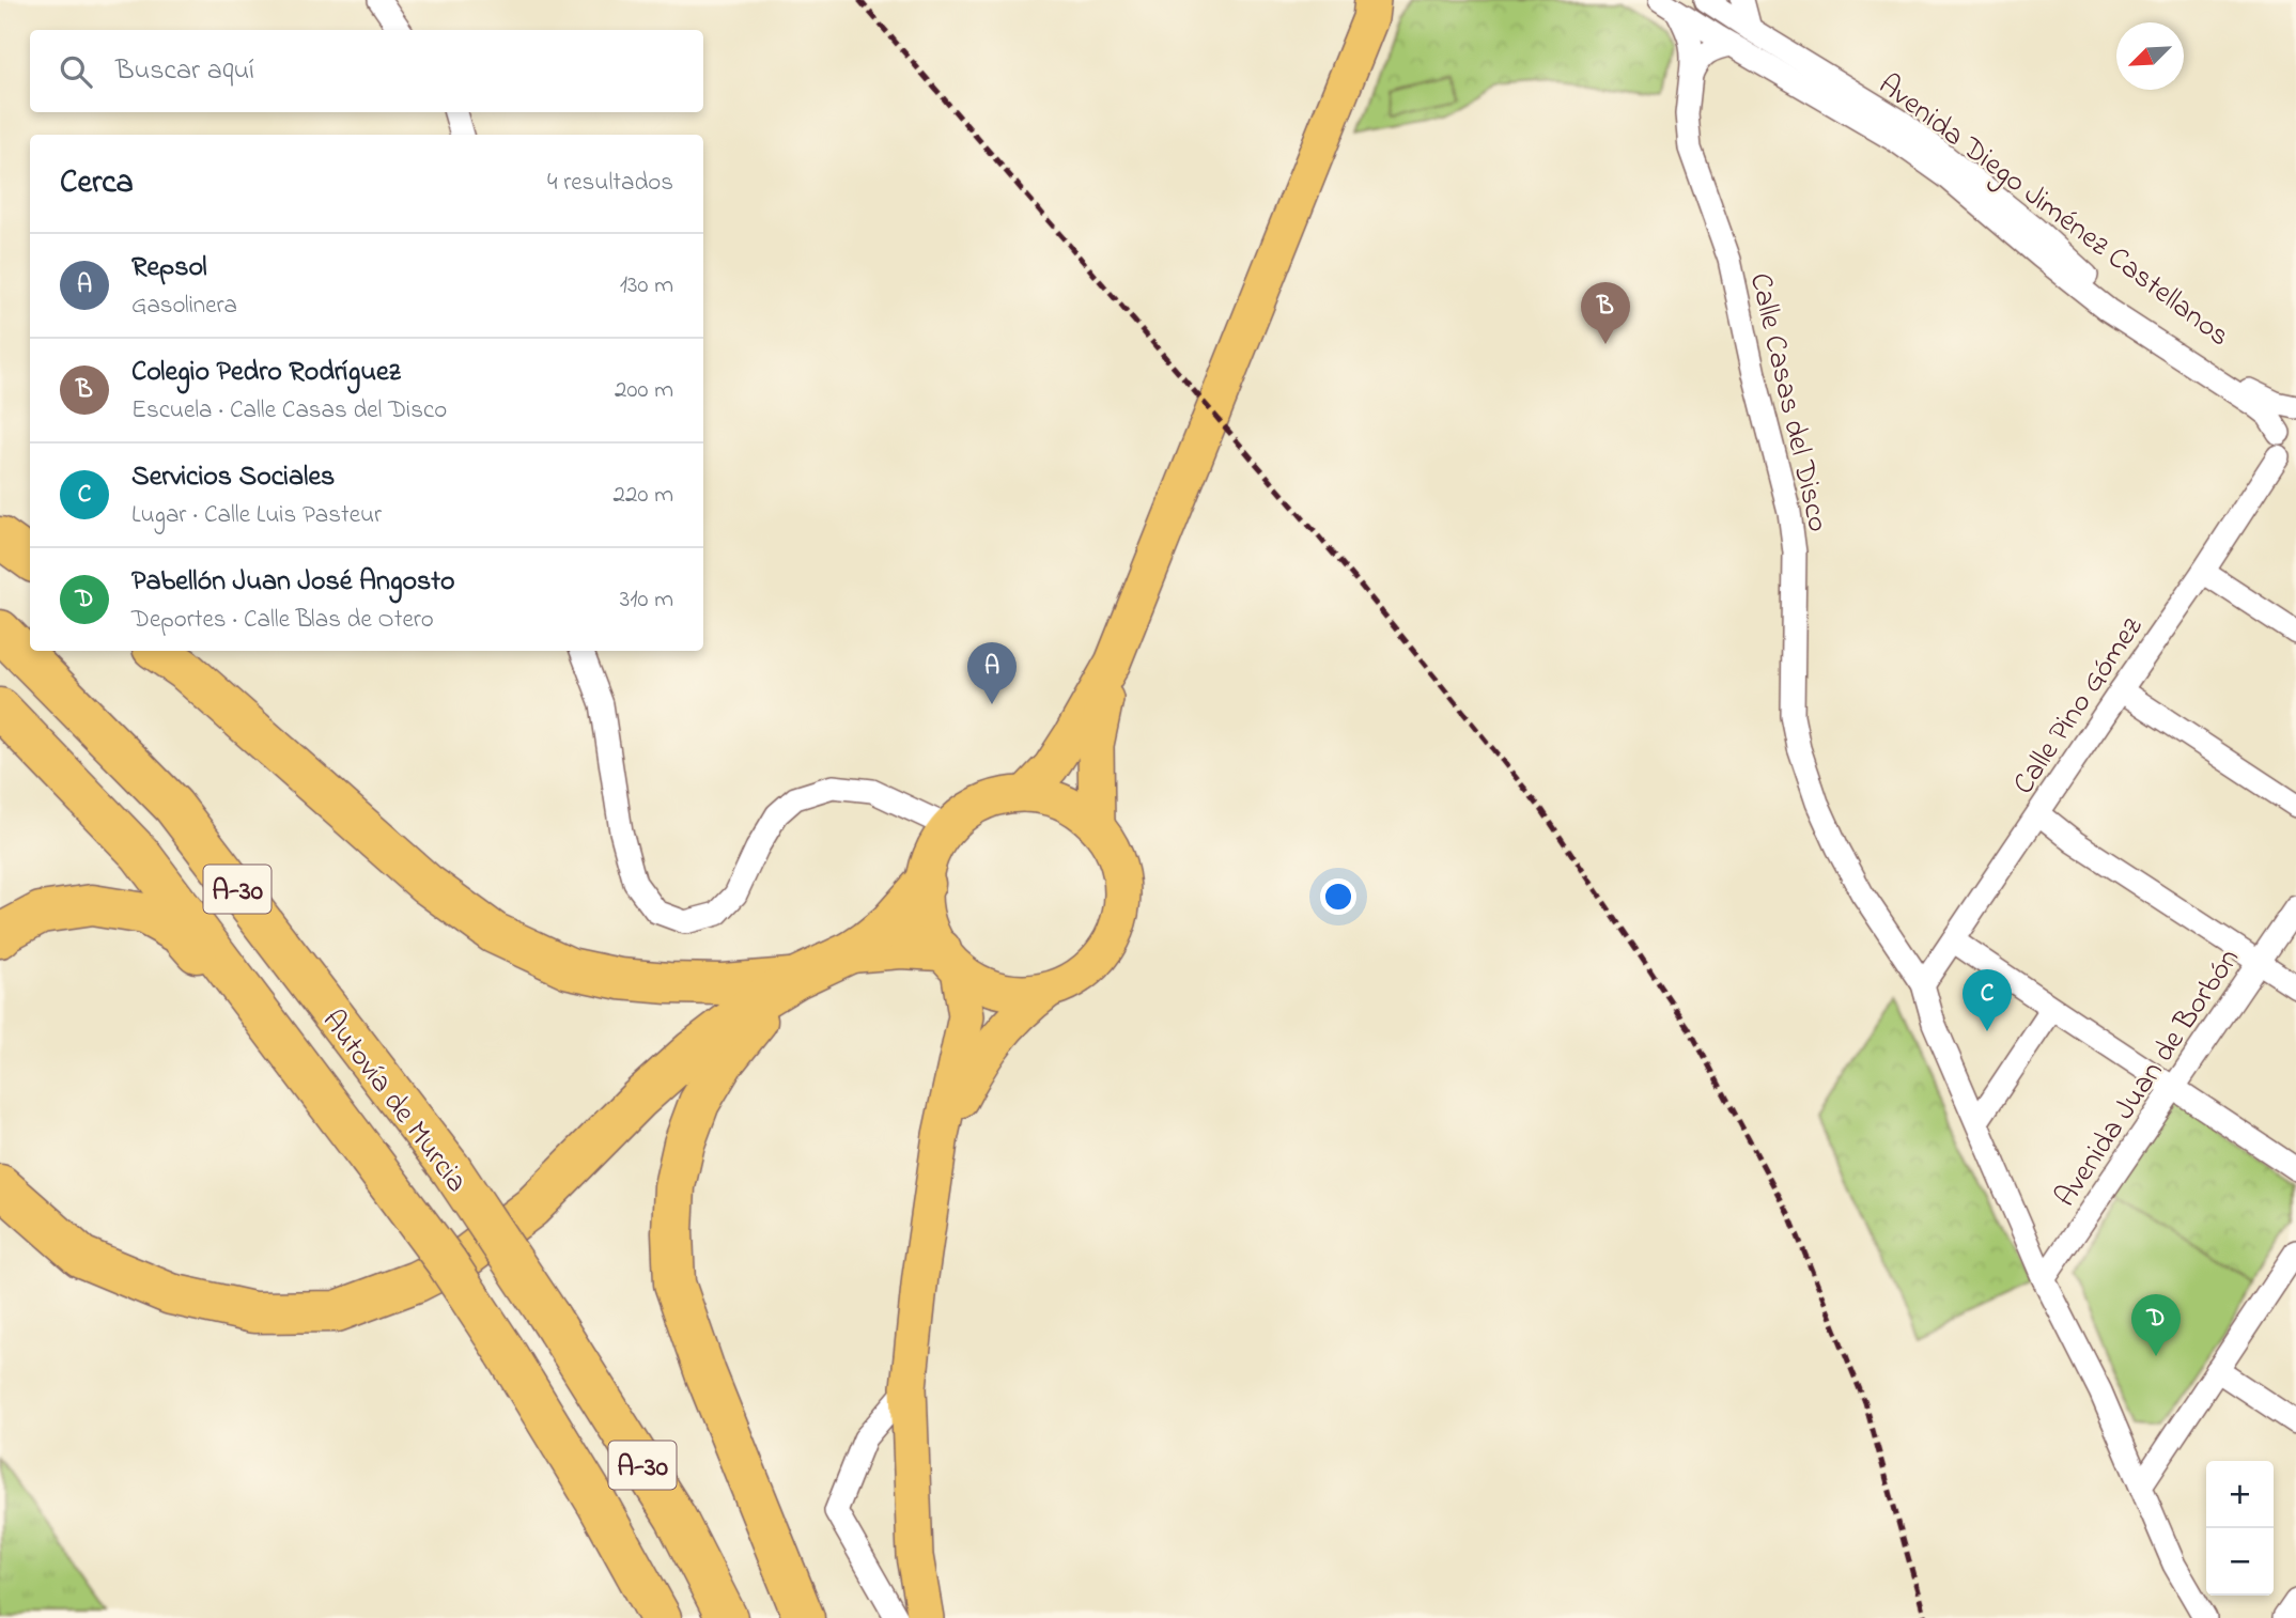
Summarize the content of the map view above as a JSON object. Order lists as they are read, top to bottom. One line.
{"streets":{"highway":["A-30","Autovía de Murcia"],"street":["Avenida Diego Jiménez Castellanos","Calle Casas del Disco","Calle Pino Gómez","Avenida Juan de Borbón"]},"crossings":[["Avenida Diego Jiménez Castellanos","Calle Casas del Disco"],["Calle Casas del Disco","Calle Pino Gómez"],["Calle Casas del Disco","Avenida Juan de Borbón"]],"north":"bottom left","page":{"search":"Buscar aquí","heading":["Cerca","4 resultados"],"list":[{"mark":"A","name":"Repsol","note":"Gasolinera","value":"130 m"},{"mark":"B","name":"Colegio Pedro Rodríguez","note":"Escuela · Calle Casas del Disco","value":"200 m"},{"mark":"C","name":"Servicios Sociales","note":"Lugar · Calle Luis Pasteur","value":"220 m"},{"mark":"D","name":"Pabellón Juan José Angosto","note":"Deportes · Calle Blas de Otero","value":"310 m"}],"pins":["B","A","C","D"],"map_buttons":["+","−"]}}
